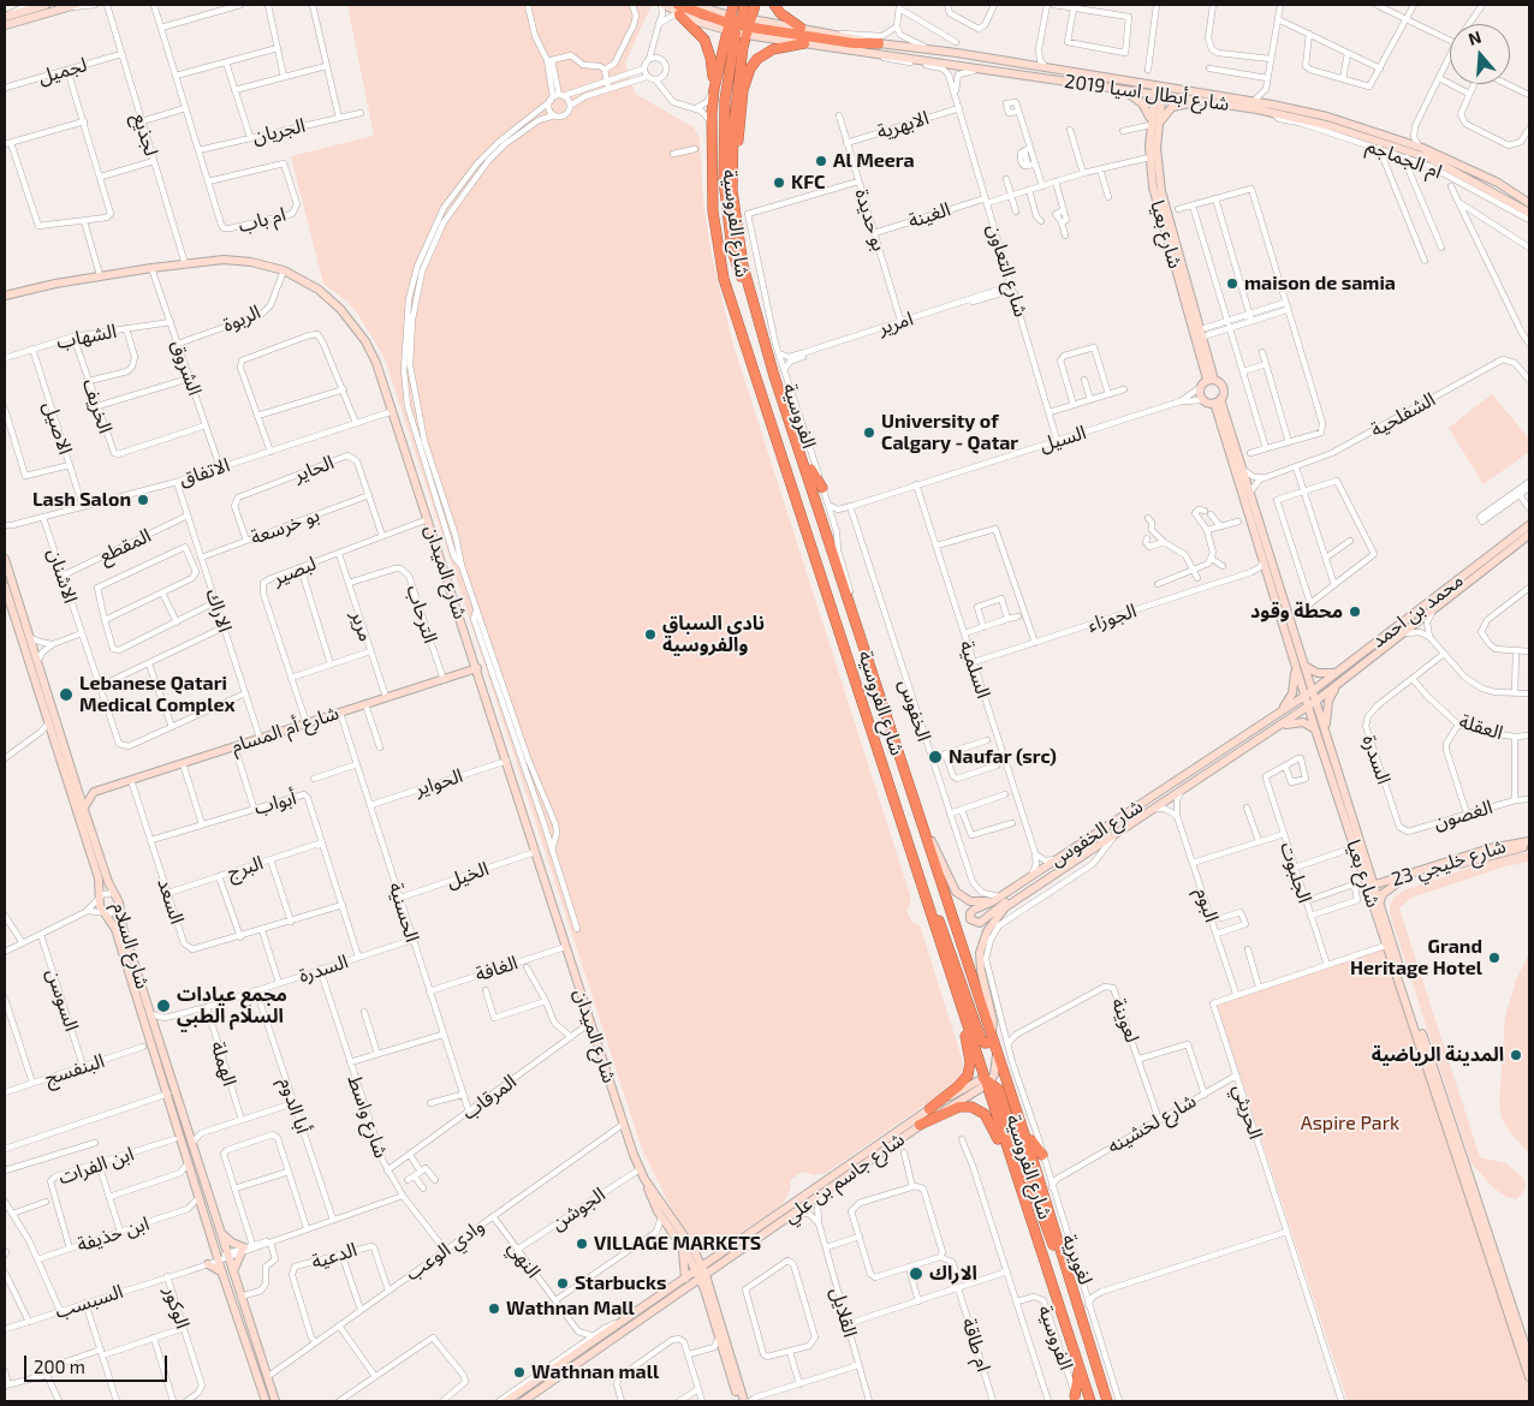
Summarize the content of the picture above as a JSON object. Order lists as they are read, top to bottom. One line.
{"streets":{"highway":["شارع الفروسية"],"street":["لجميل","شارع أبطال اسيا 2019","الابهرية","الجريان","لجذيع","ام الجماجم","الغينة","ام باب","بو حديدة","شارع بعيا","شارع التعاون","الربوة","امرير","الشهاب","الشروق","الخريف","الشفلحية","الفروسية","الاصيل","السيل","الحاير","الاتفاق","بو خرسعة","المقطع","لبصير","شارع الميدان","الاشنان","الاراك","محمد بن احمد","الترحاب","الجوزاء","مرير","السلمية","الخفوس","العقلة","شارع أم المسام","السدرة","الحواير","أبواب","الغصون","شارع الخفوس","شارع خليجي 23","البرج","الجلبوت","الخيل","السعد","البوم","الحسنية","شارع السلام","الغافة","السوسن","لعوينة","الهملة","البنفسج","المرقاب","أبا الدوم","الحريثي","شارع واسط","شارع لخشينه","ابن الفرات","شارع جاسم بن علي","الجوشن","ابن حذيفة","وادي الوعب","الدعية","النهي","لغويرية","السبسب","الوكور","القلايل","ام طاقة"]},"crossings":[["لجميل","لجذيع"],["شارع أبطال اسيا 2019","ام الجماجم"],["شارع أبطال اسيا 2019","شارع الفروسية"],["شارع أبطال اسيا 2019","شارع بعيا"],["شارع أبطال اسيا 2019","شارع التعاون"],["الابهرية","بو حديدة"],["الابهرية","شارع التعاون"],["الجريان","ام باب"],["لجذيع","شارع الميدان"],["الغينة","بو حديدة"],["الغينة","شارع بعيا"],["الغينة","شارع التعاون"],["بو حديدة","امرير"],["بو حديدة","الفروسية"],["شارع الفروسية","الفروسية"],["شارع الفروسية","شارع الخفوس"],["شارع الفروسية","شارع جاسم بن علي"],["شارع بعيا","الشفلحية"],["شارع بعيا","السيل"],["شارع بعيا","محمد بن احمد"],["شارع بعيا","شارع الخفوس"],["شارع بعيا","شارع خليجي 23"],["شارع بعيا","الحريثي"],["شارع التعاون","امرير"],["شارع التعاون","السيل"],["الربوة","الشروق"],["الربوة","شارع الميدان"],["امرير","الفروسية"],["الشهاب","الشروق"],["الشهاب","الخريف"],["الشهاب","الاصيل"],["الشروق","الخريف"],["الشروق","الاتفاق"],["الشروق","شارع الميدان"],["الفروسية","السيل"],["الفروسية","لغويرية"],["الاصيل","الاتفاق"],["السيل","السلمية"],["السيل","الخفوس"],["الحاير","بو خرسعة"],["الحاير","لبصير"],["الاتفاق","شارع الميدان"],["الاتفاق","الاشنان"],["الاتفاق","الاراك"],["بو خرسعة","الاراك"],["المقطع","الاشنان"],["المقطع","الاراك"],["لبصير","شارع الميدان"],["لبصير","مرير"],["لبصير","شارع أم المسام"],["شارع الميدان","شارع أم المسام"],["شارع الميدان","الحواير"],["شارع الميدان","الخيل"],["شارع الميدان","الغافة"],["شارع الميدان","المرقاب"],["شارع الميدان","شارع جاسم بن علي"],["شارع الميدان","الجوشن"],["شارع الميدان","وادي الوعب"],["الاشنان","الاراك"],["الاراك","شارع أم المسام"],["محمد بن احمد","شارع الخفوس"],["الترحاب","مرير"],["الترحاب","شارع أم المسام"],["الجوزاء","السلمية"],["مرير","شارع أم المسام"],["السلمية","شارع الخفوس"],["الخفوس","شارع الخفوس"],["العقلة","السدرة"],["شارع أم المسام","السعد"],["شارع أم المسام","الحسنية"],["السدرة","أبواب"],["السدرة","الغصون"],["السدرة","الحسنية"],["السدرة","شارع السلام"],["السدرة","الهملة"],["السدرة","أبا الدوم"],["السدرة","شارع واسط"],["الحواير","الحسنية"],["أبواب","البرج"],["أبواب","السعد"],["شارع الخفوس","البوم"],["البرج","السعد"],["الجلبوت","الحريثي"],["الخيل","الحسنية"],["البوم","الحريثي"],["الحسنية","الغافة"],["الحسنية","المرقاب"],["شارع السلام","ابن حذيفة"],["شارع السلام","وادي الوعب"],["شارع السلام","السبسب"],["السوسن","البنفسج"],["لعوينة","الحريثي"],["لعوينة","شارع لخشينه"],["لعوينة","لغويرية"],["المرقاب","شارع واسط"],["أبا الدوم","السبسب"],["الحريثي","شارع لخشينه"],["الحريثي","لغويرية"],["شارع واسط","وادي الوعب"],["شارع واسط","السبسب"],["شارع لخشينه","لغويرية"],["ابن الفرات","ابن حذيفة"],["شارع جاسم بن علي","القلايل"],["الجوشن","النهي"],["وادي الوعب","الدعية"],["وادي الوعب","النهي"],["السبسب","الوكور"]],"parks":["Aspire Park"],"places":["Al Meera","KFC","maison de samia","University of Calgary - Qatar","Lash Salon","محطة وقود","نادي السباق والفروسية","Lebanese Qatari Medical Complex","Naufar (src)","Grand Heritage Hotel","مجمع عيادات السلام الطبي","المدينة الرياضية","VILLAGE MARKETS","الاراك","Starbucks","Wathnan Mall","Wathnan mall"],"scale_bar":"200 m","north":"top"}
